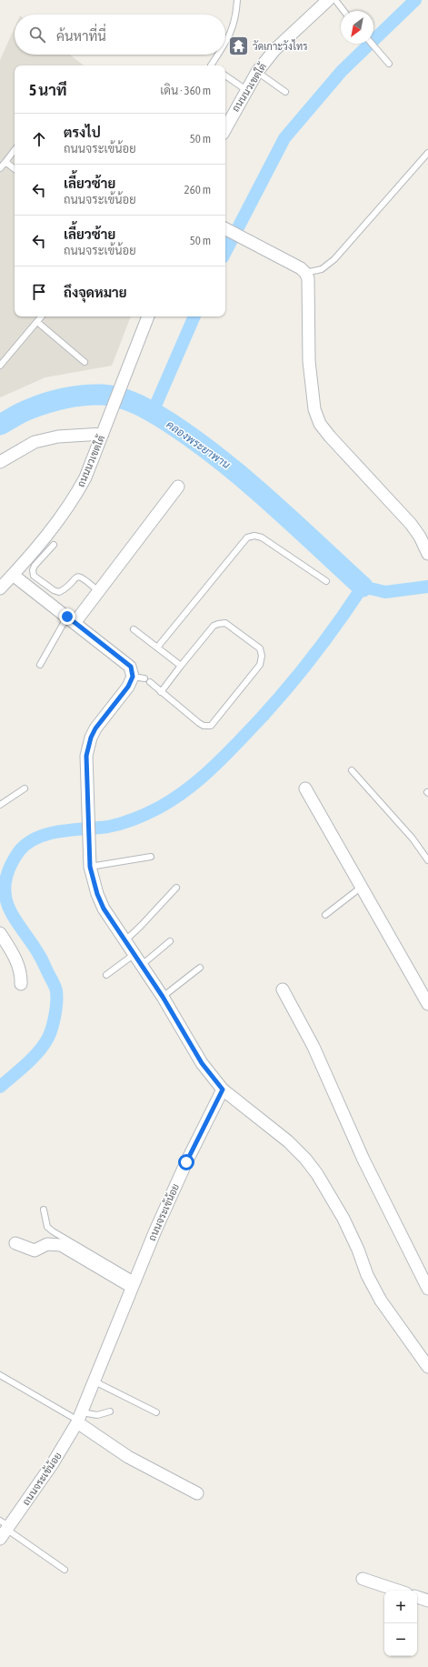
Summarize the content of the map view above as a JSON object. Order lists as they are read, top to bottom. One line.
{"streets":{"street":["ถนนนวเขตใต้","ถนนจระเข้น้อย"]},"water":["คลองพระยาพาน"],"places":{"temple":["วัดเกาะวังไทร"]},"north":"bottom left","page":{"search":"ค้นหาที่นี่","heading":["5 นาที","เดิน · 360 m"],"list":[["ตรงไป","ถนนจระเข้น้อย","50 m"],["เลี้ยวซ้าย","ถนนจระเข้น้อย","260 m"],["เลี้ยวซ้าย","ถนนจระเข้น้อย","50 m"],"ถึงจุดหมาย"],"map_buttons":["+","−"]}}
